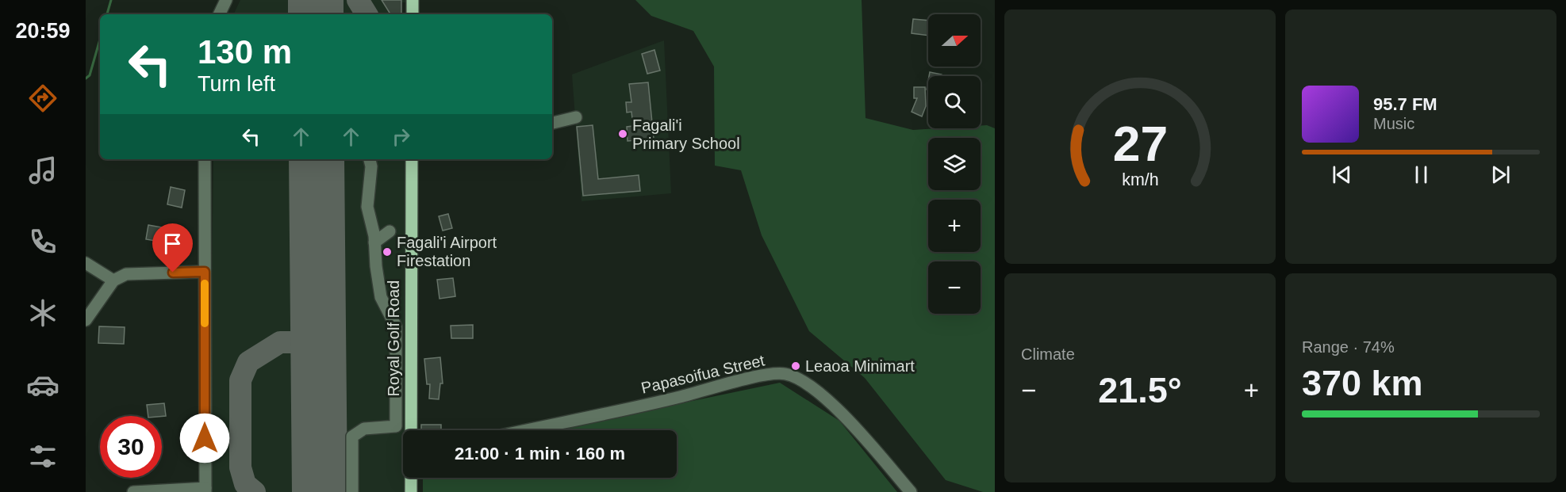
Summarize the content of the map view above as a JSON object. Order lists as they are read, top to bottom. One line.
{"streets":{"main road":["Royal Golf Road"],"street":["Papasoifua Street"]},"places":["Fagali'i Primary School","Fagali'i Airport Firestation","Leaoa Minimart"],"north":"right","page":{"tabs":"20:59","map_buttons":["+","−"],"turn":["130 m","Turn left"],"song":["95.7 FM","Music"],"tile":["Climate",["Range · 74%","370 km"]],"heat":["−","21.5°","+"],"limit":"30","trip":"21:00 · 1 min · 160 m","gauge":["27","km/h"]}}
